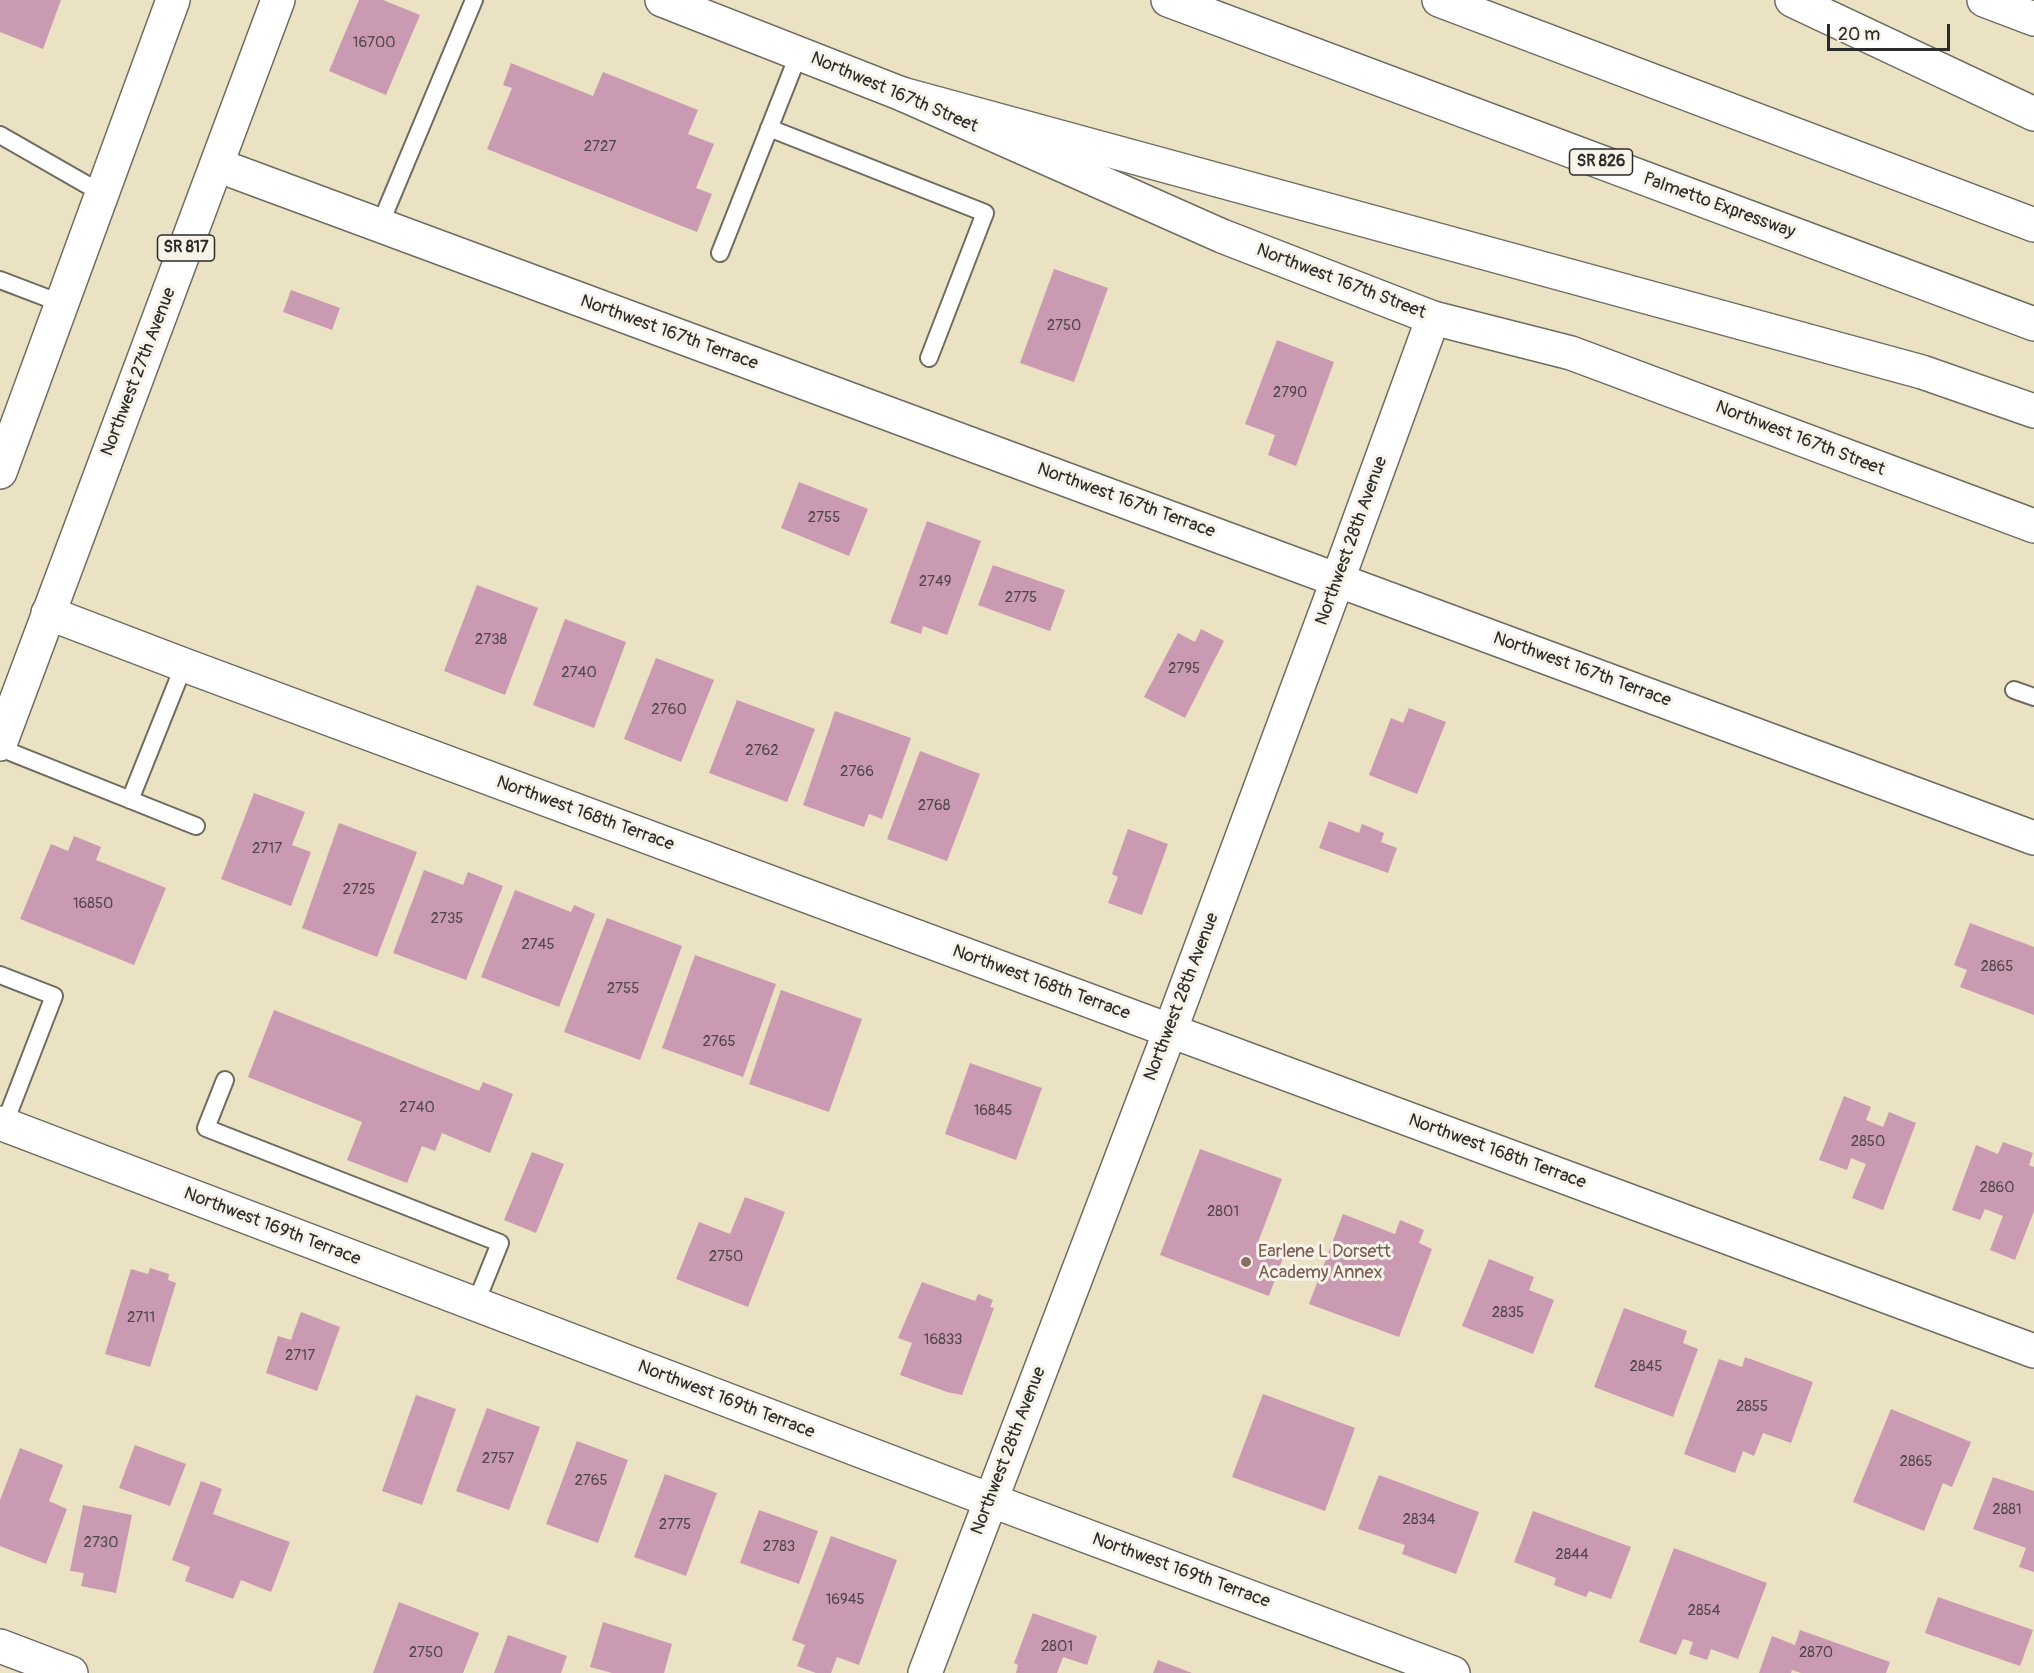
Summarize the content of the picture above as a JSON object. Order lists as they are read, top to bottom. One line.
{"streets":{"main road":["Northwest 167th Street","SR 826","Palmetto Expressway","SR 817","Northwest 167th Terrace","Northwest 27th Avenue","Northwest 28th Avenue","Northwest 168th Terrace","Northwest 169th Terrace"]},"crossings":[["Northwest 167th Street","Northwest 28th Avenue"],["Northwest 167th Terrace","Northwest 27th Avenue"],["Northwest 167th Terrace","Northwest 28th Avenue"],["Northwest 27th Avenue","Northwest 168th Terrace"],["Northwest 28th Avenue","Northwest 168th Terrace"],["Northwest 28th Avenue","Northwest 169th Terrace"]],"places":["Earlene L Dorsett Academy Annex"],"house_numbers":["16700","2727","2750","2790","2755","2749","2775","2738","2795","2740","2760","2762","2766","2768","2717","2725","16850","2735","2745","2865","2755","2765","2740","16845","2850","2860","2801","2750","2835","2711","16833","2717","2845","2855","2757","2865","2765","2881","2834","2775","2730","2783","2844","16945","2854","2801","2750","2870"],"scale_bar":"20 m"}
